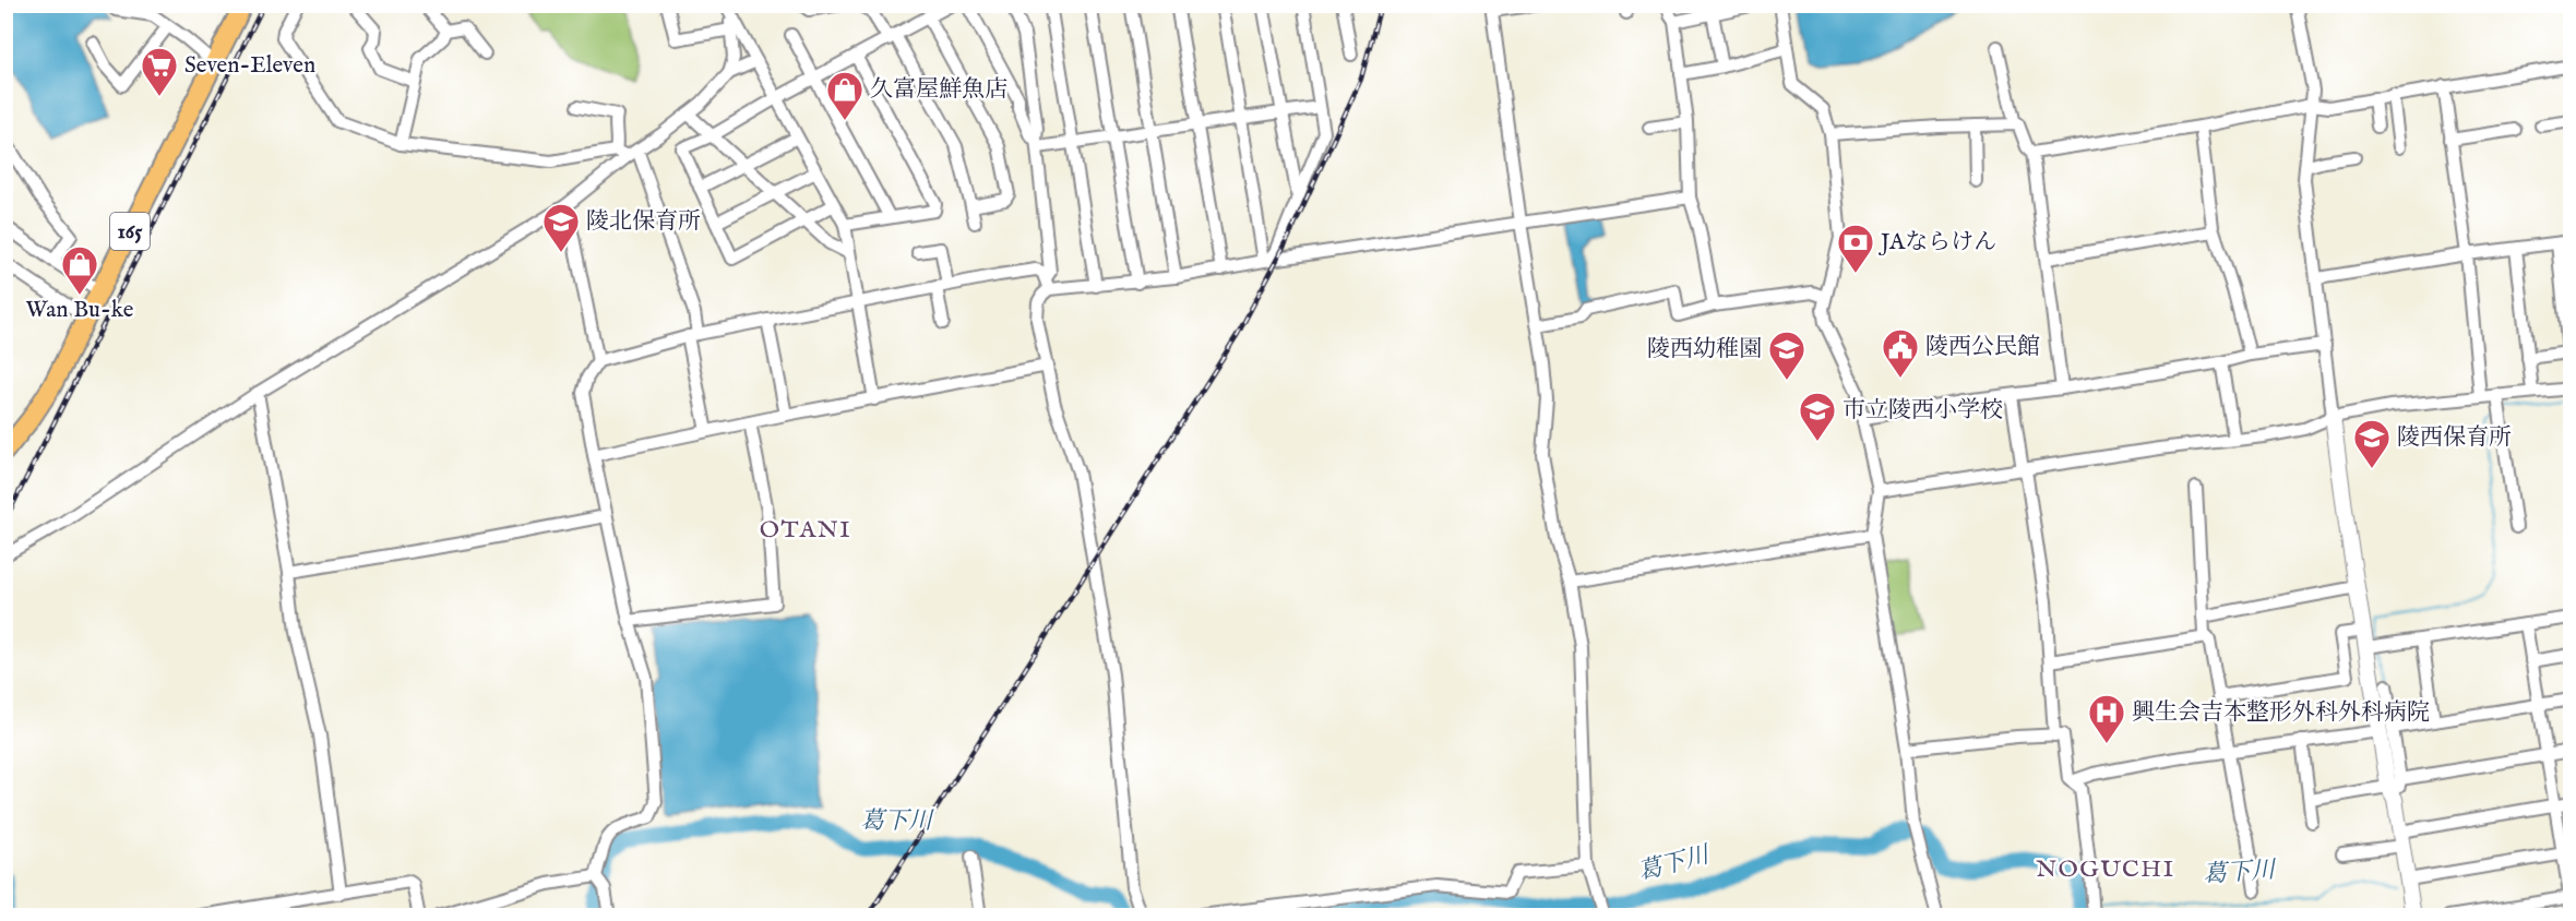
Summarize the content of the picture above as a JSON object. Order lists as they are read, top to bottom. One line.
{"streets":{"highway":["165"]},"districts":["OTANI","NOGUCHI"],"water":["葛下川"],"places":{"supermarket":["Seven-Eleven"],"shop":["久富屋鮮魚店","Wan Bu-ke"],"school or university":["陵北保育所","陵西幼稚園","市立陵西小学校","陵西保育所"],"bank":["JAならけん"],"public building":["陵西公民館"],"hospital":["興生会吉本整形外科外科病院"]}}
